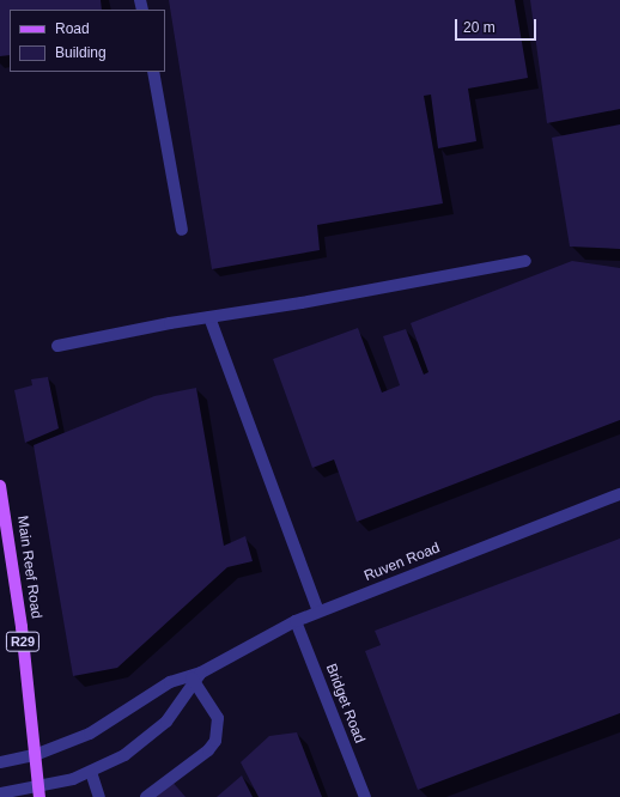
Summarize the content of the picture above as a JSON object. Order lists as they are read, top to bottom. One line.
{"streets":{"main road":["Main Reef Road","R29"],"street":["Ruven Road","Bridget Road"]},"crossings":[["Ruven Road","Main Reef Road"],["Ruven Road","Bridget Road"]],"legend":["Road","Building"],"scale_bar":"20 m"}
